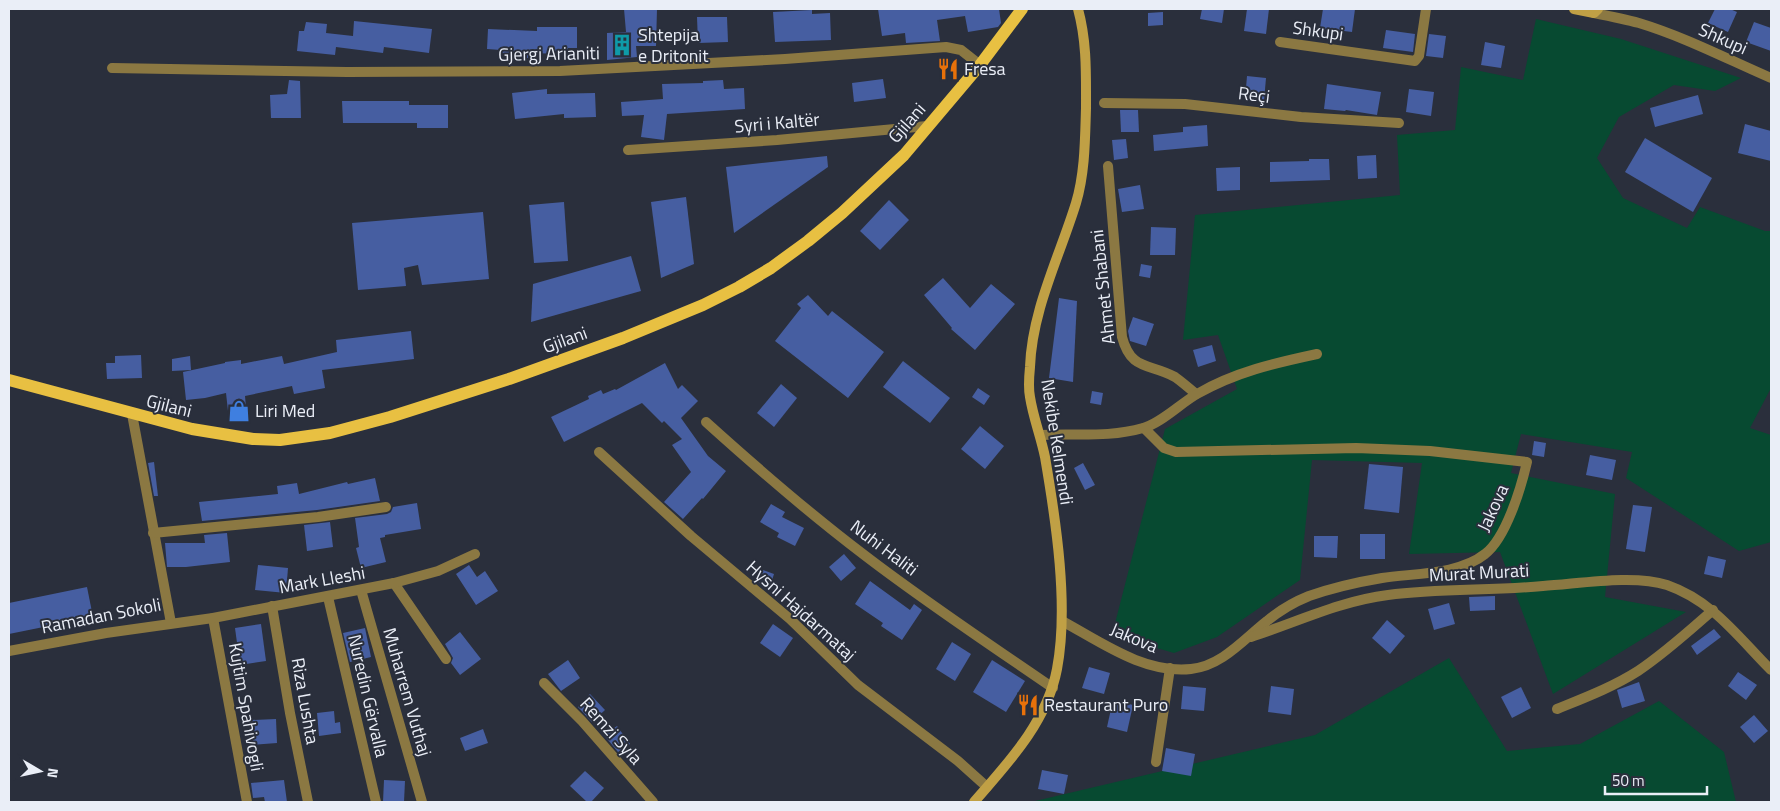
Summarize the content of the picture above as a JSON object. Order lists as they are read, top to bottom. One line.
{"streets":{"main road":["Gjilani"],"street":["Shkupi","Gjergj Arianiti","Reçi","Syri i Kaltër","Ahmet Shabani","Nekibe Kelmendi","Jakova","Nuhi Haliti","Murat Murati","Mark Lleshi","Hysni Hajdarmataj","Ramadan Sokoli","Muharrem Vuthaj","Nuredin Gërvalla","Riza Lushta","Kujtim Spahivogli","Remzi Syla"]},"crossings":[["Gjergj Arianiti","Gjilani"],["Syri i Kaltër","Gjilani"],["Gjilani","Ramadan Sokoli"],["Nekibe Kelmendi","Jakova"],["Nekibe Kelmendi","Nuhi Haliti"],["Nekibe Kelmendi","Hysni Hajdarmataj"],["Jakova","Murat Murati"],["Mark Lleshi","Ramadan Sokoli"],["Mark Lleshi","Muharrem Vuthaj"],["Mark Lleshi","Nuredin Gërvalla"],["Mark Lleshi","Riza Lushta"],["Mark Lleshi","Kujtim Spahivogli"]],"places":{"building":["Shtepija e Dritonit"],"restaurant":["Fresa","Restaurant Puro"],"shop":["Liri Med"]},"scale_bar":"50 m","north":"right"}
